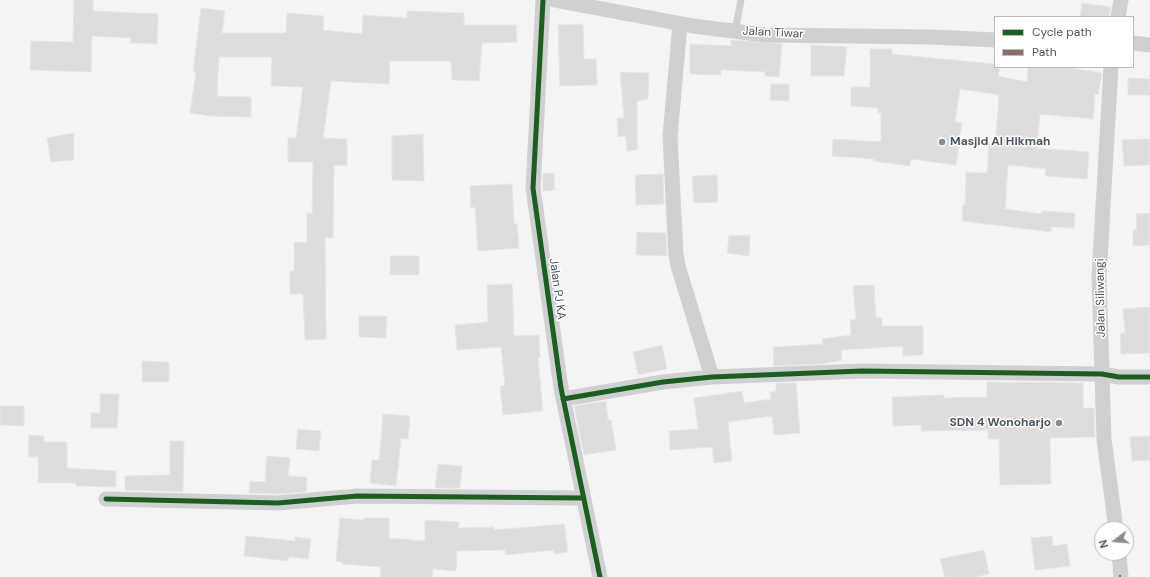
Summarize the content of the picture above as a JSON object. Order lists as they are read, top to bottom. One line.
{"streets":{"street":["Jalan Tiwar","Jalan PJ KA","Jalan Siliwangi"]},"places":["Masjid Al Hikmah","SDN 4 Wonoharjo"],"legend":["Cycle path","Path"],"north":"left"}
